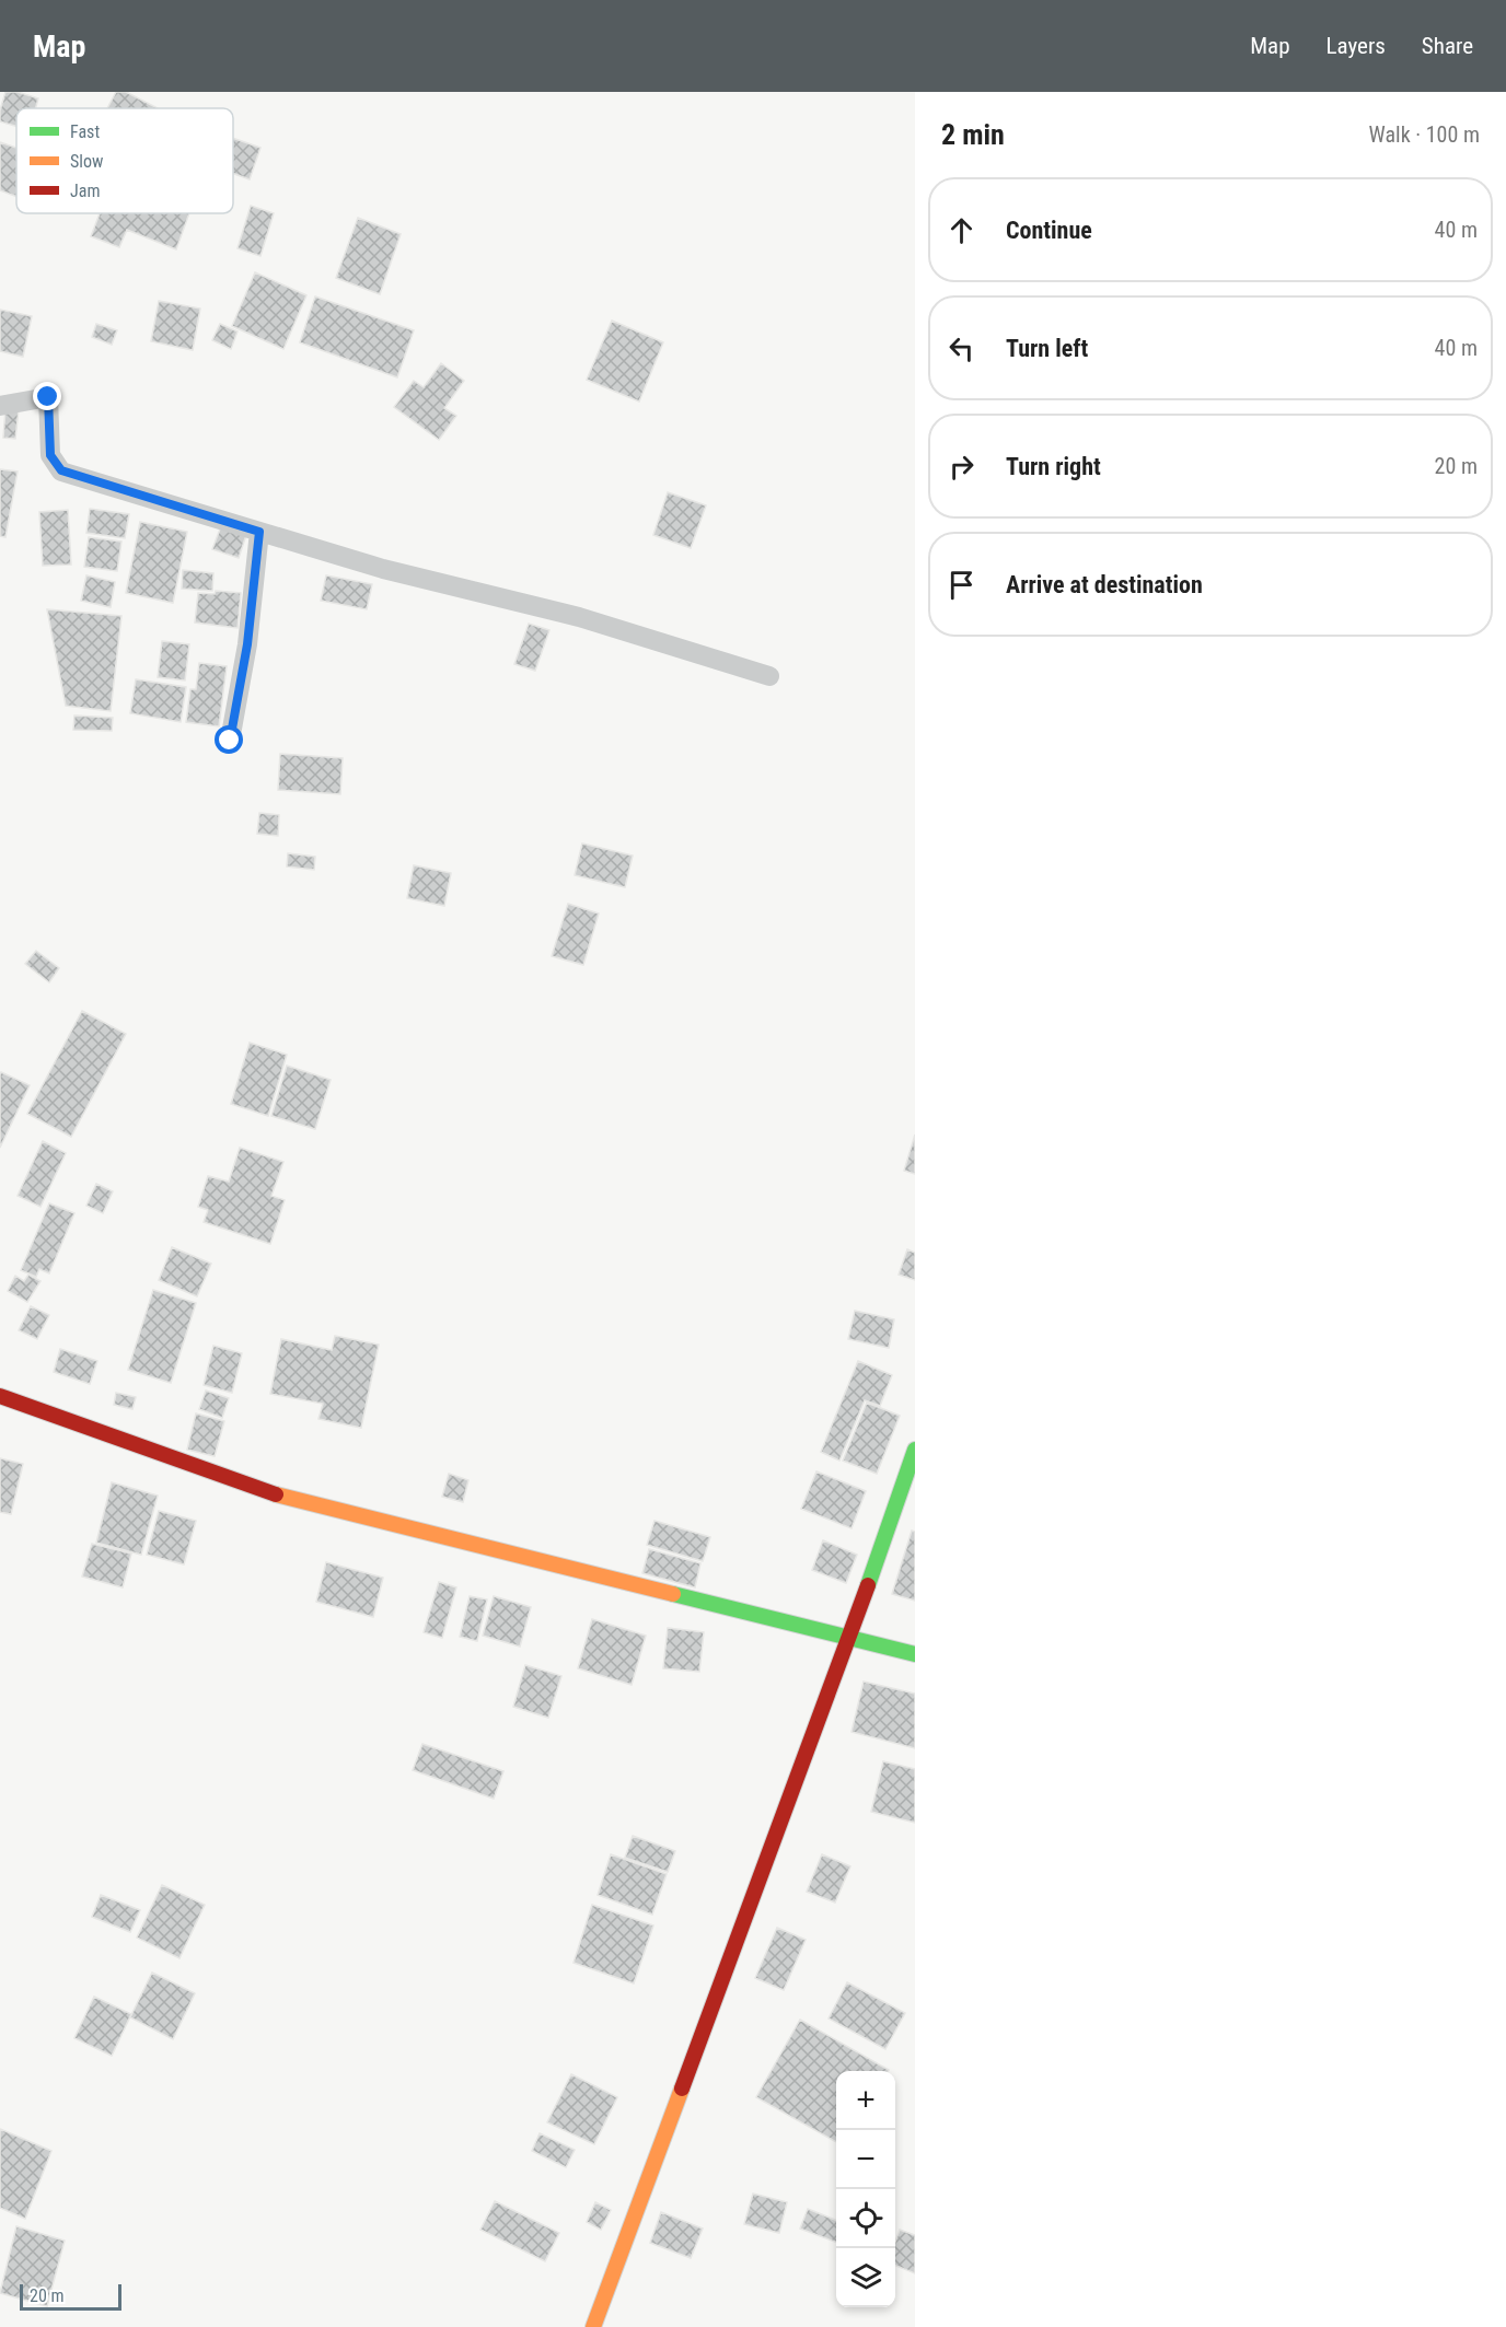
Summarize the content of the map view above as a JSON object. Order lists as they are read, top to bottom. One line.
{"legend":["Fast","Slow","Jam"],"scale_bar":"20 m","page":{"header":"Map","nav":["Map","Layers","Share"],"heading":["2 min","Walk · 100 m"],"list":[["Continue","40 m"],["Turn left","40 m"],["Turn right","20 m"],"Arrive at destination"],"map_buttons":["+","−"],"scale":"20 m"}}
